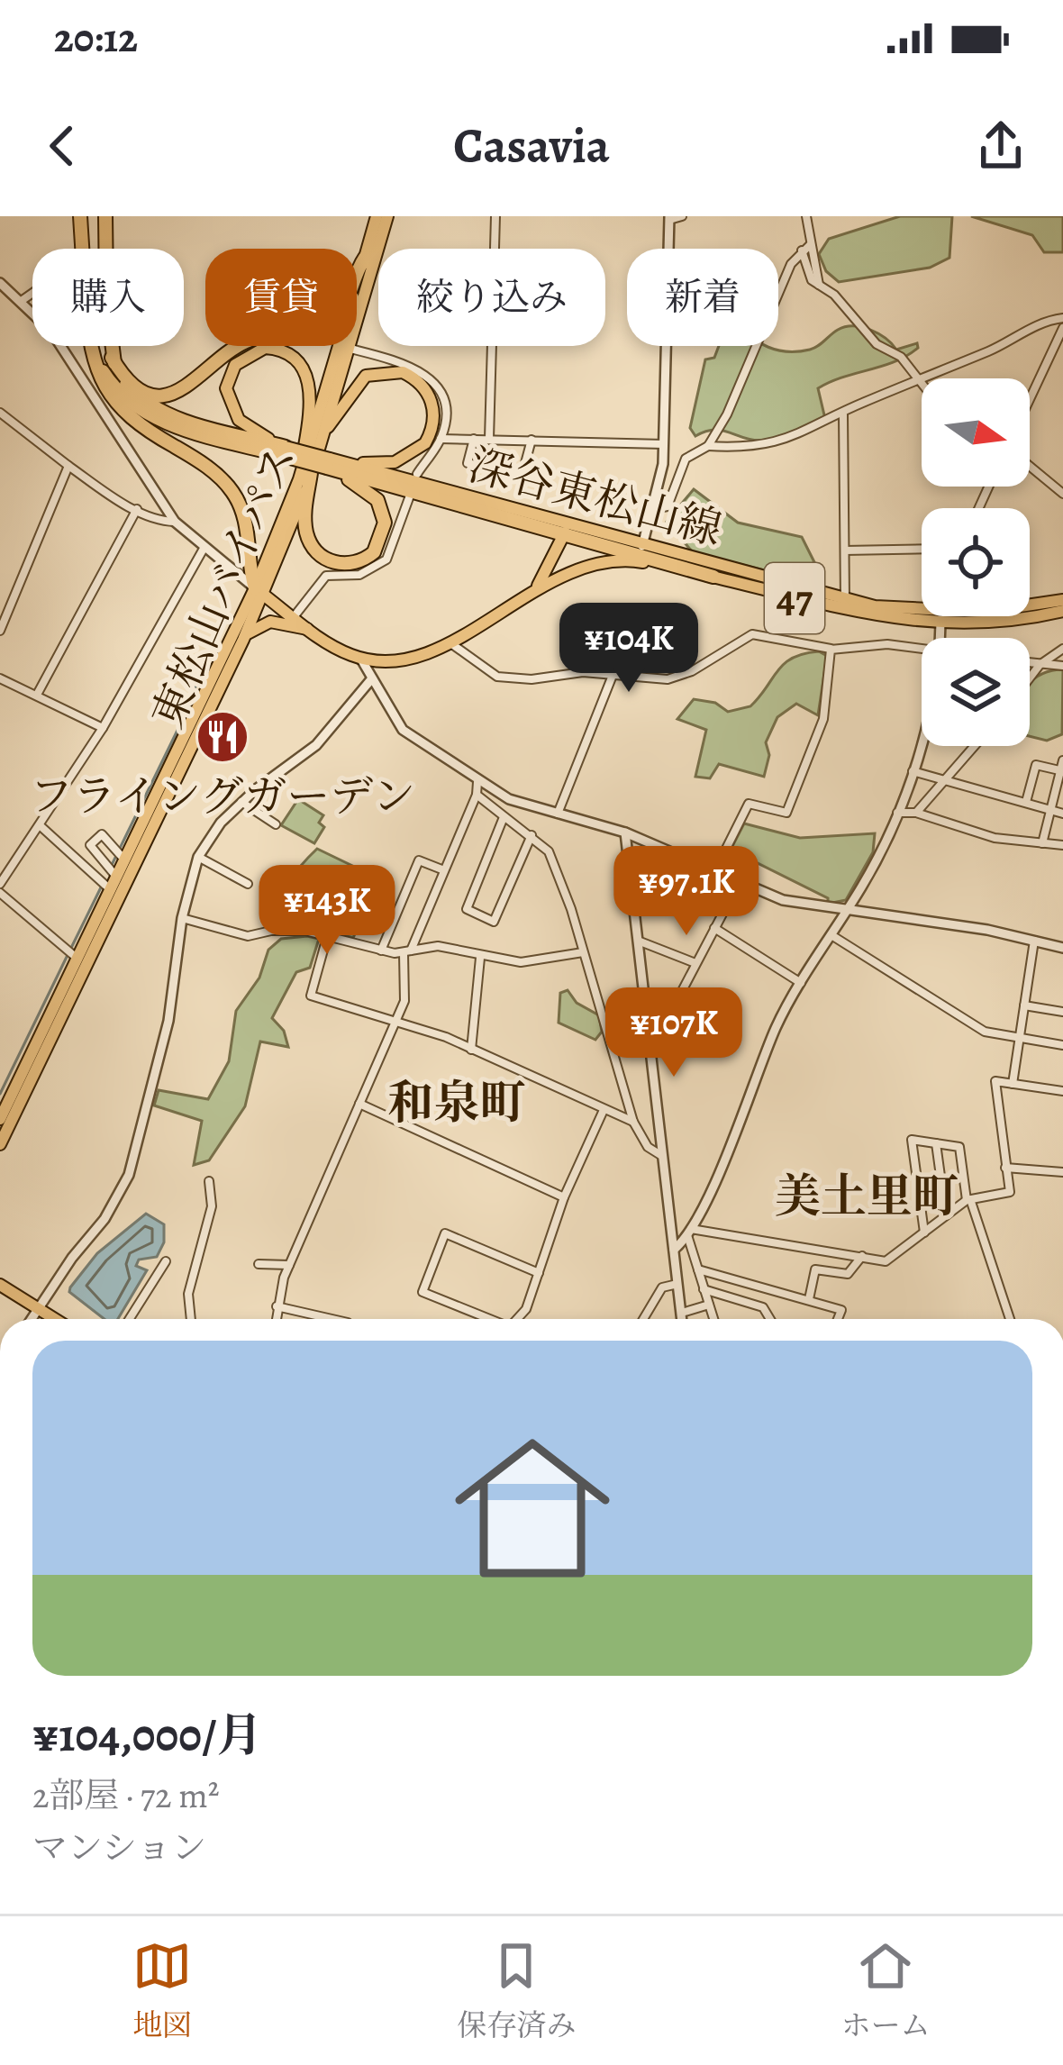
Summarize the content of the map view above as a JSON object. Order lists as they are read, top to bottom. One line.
{"streets":{"main road":["深谷東松山線","東松山バイパス","47"]},"districts":["和泉町","美土里町"],"places":{"restaurant":["フライングガーデン"]},"north":"right","page":{"status":"20:12","header":"Casavia","chip":["購入","賃貸","絞り込み","新着"],"price":["¥104K","¥97.1K","¥143K","¥107K"],"list":[{"name":"¥104,000/月","note":"2部屋 · 72 m² · マンション"}],"tabs":["地図","保存済み","ホーム"]}}
